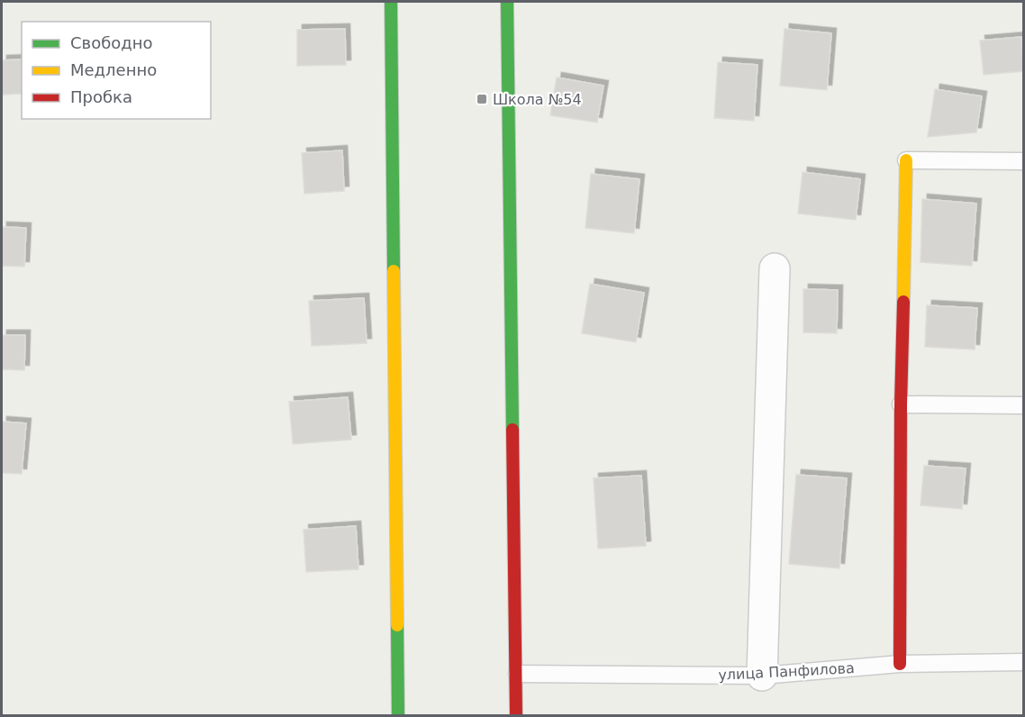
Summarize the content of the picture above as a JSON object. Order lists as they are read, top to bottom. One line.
{"streets":{"lane":["улица Панфилова"]},"places":{"transit":["Школа №54"]},"legend":["Свободно","Медленно","Пробка"]}
